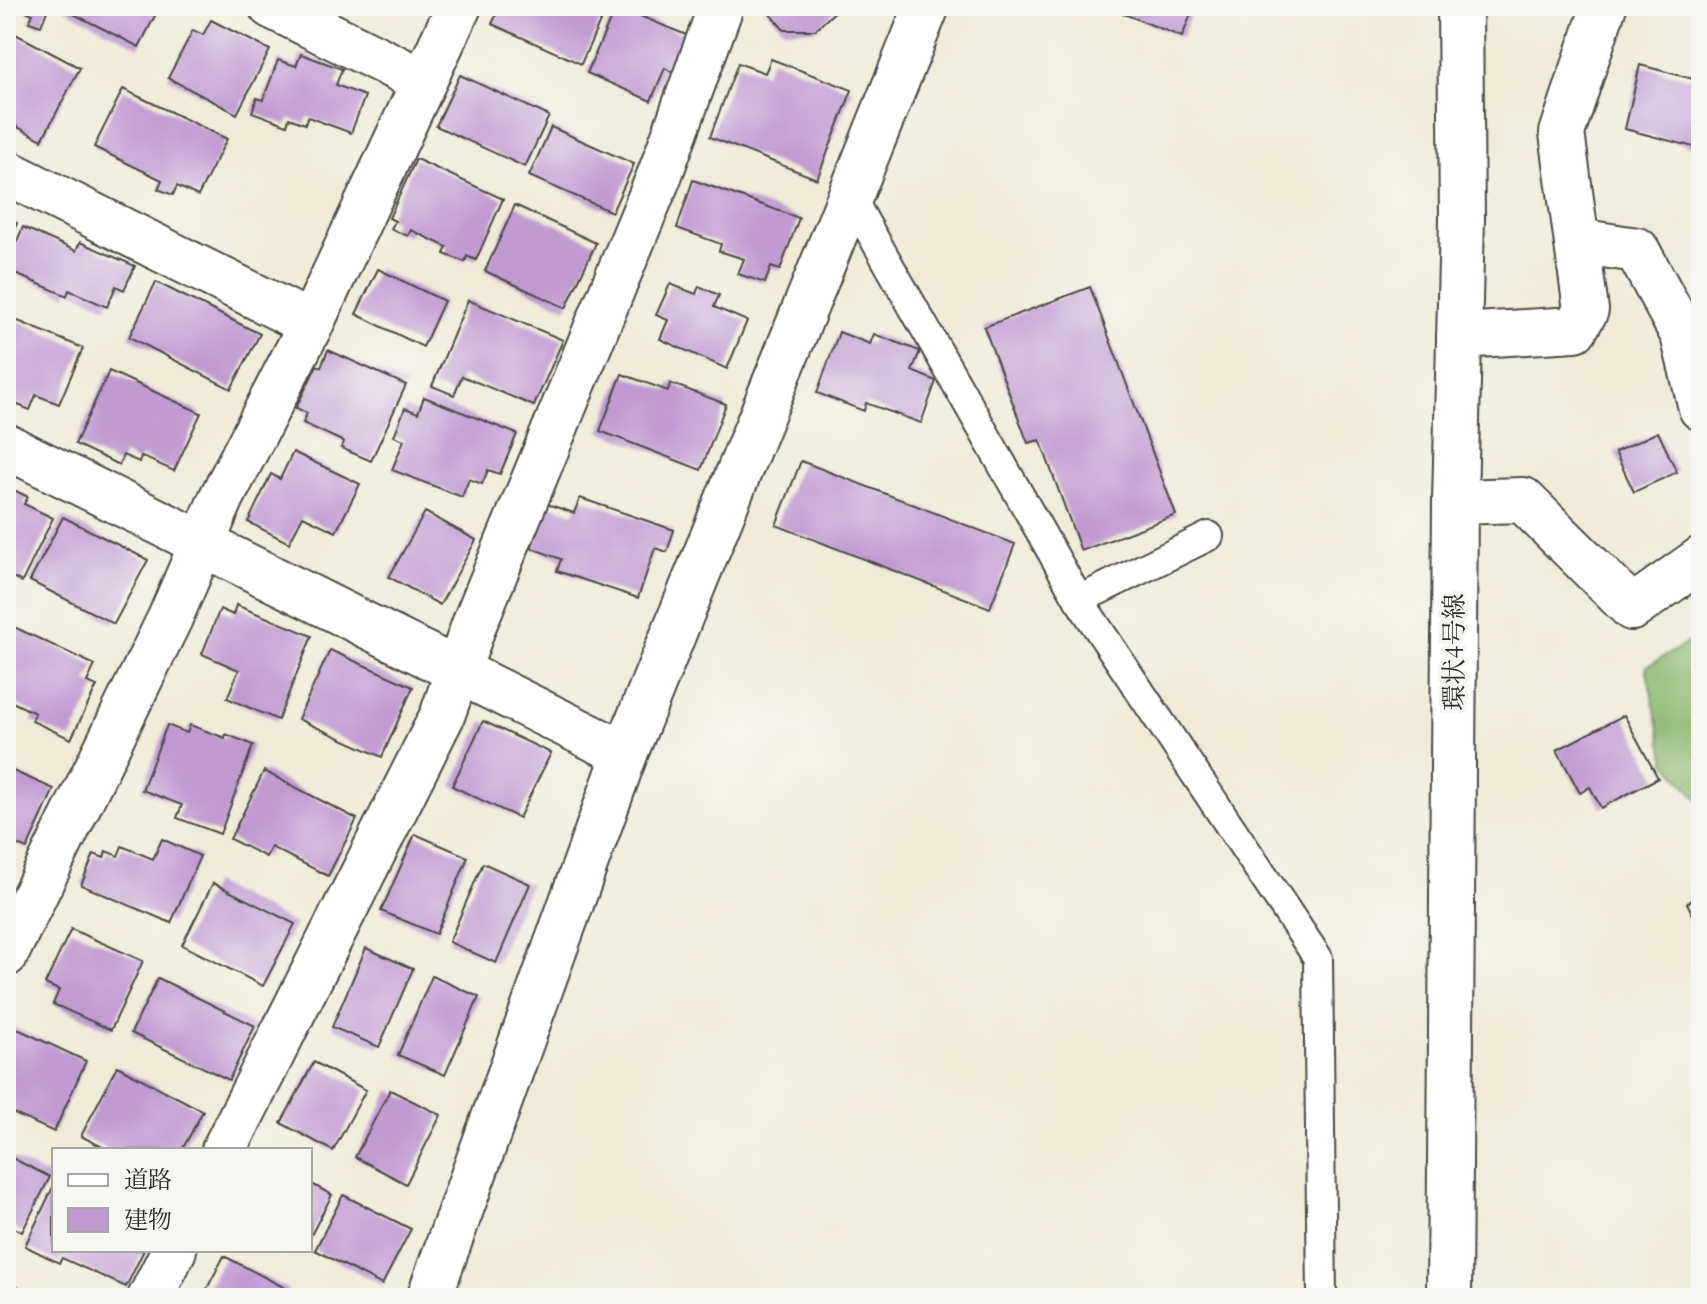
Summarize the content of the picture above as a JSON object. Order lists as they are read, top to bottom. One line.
{"streets":{"street":["環状4号線"]},"legend":["道路","建物"]}
